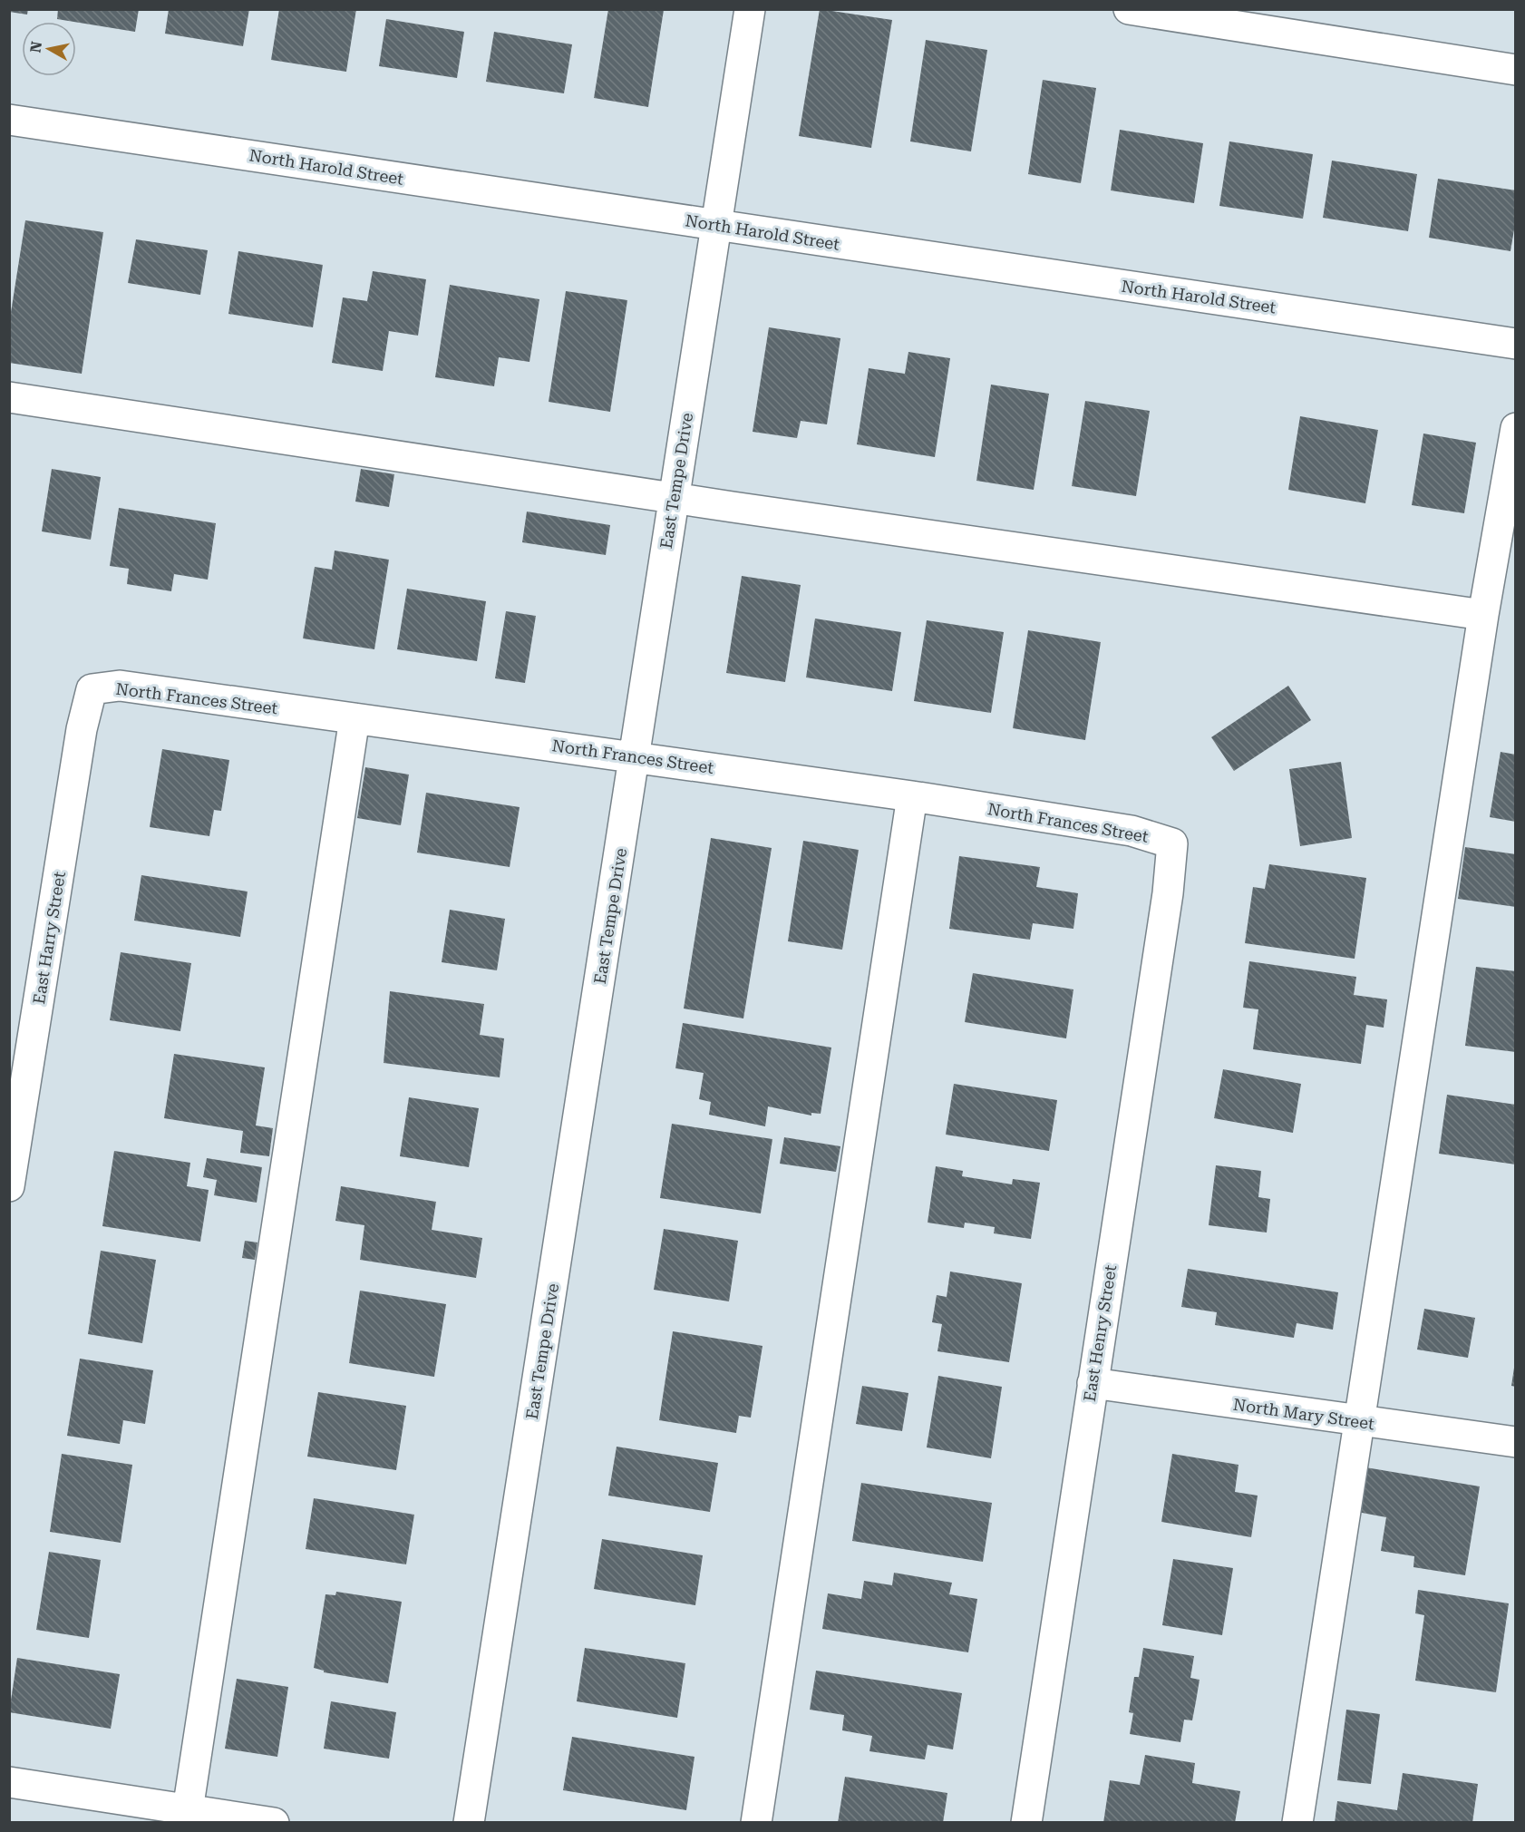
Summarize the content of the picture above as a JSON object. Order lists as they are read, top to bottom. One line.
{"streets":{"street":["North Harold Street","East Tempe Drive","North Frances Street","East Harry Street","East Henry Street","North Mary Street"]},"crossings":[["North Harold Street","East Tempe Drive"],["East Tempe Drive","North Frances Street"],["North Frances Street","East Harry Street"],["North Frances Street","East Henry Street"],["East Henry Street","North Mary Street"]],"north":"left"}
